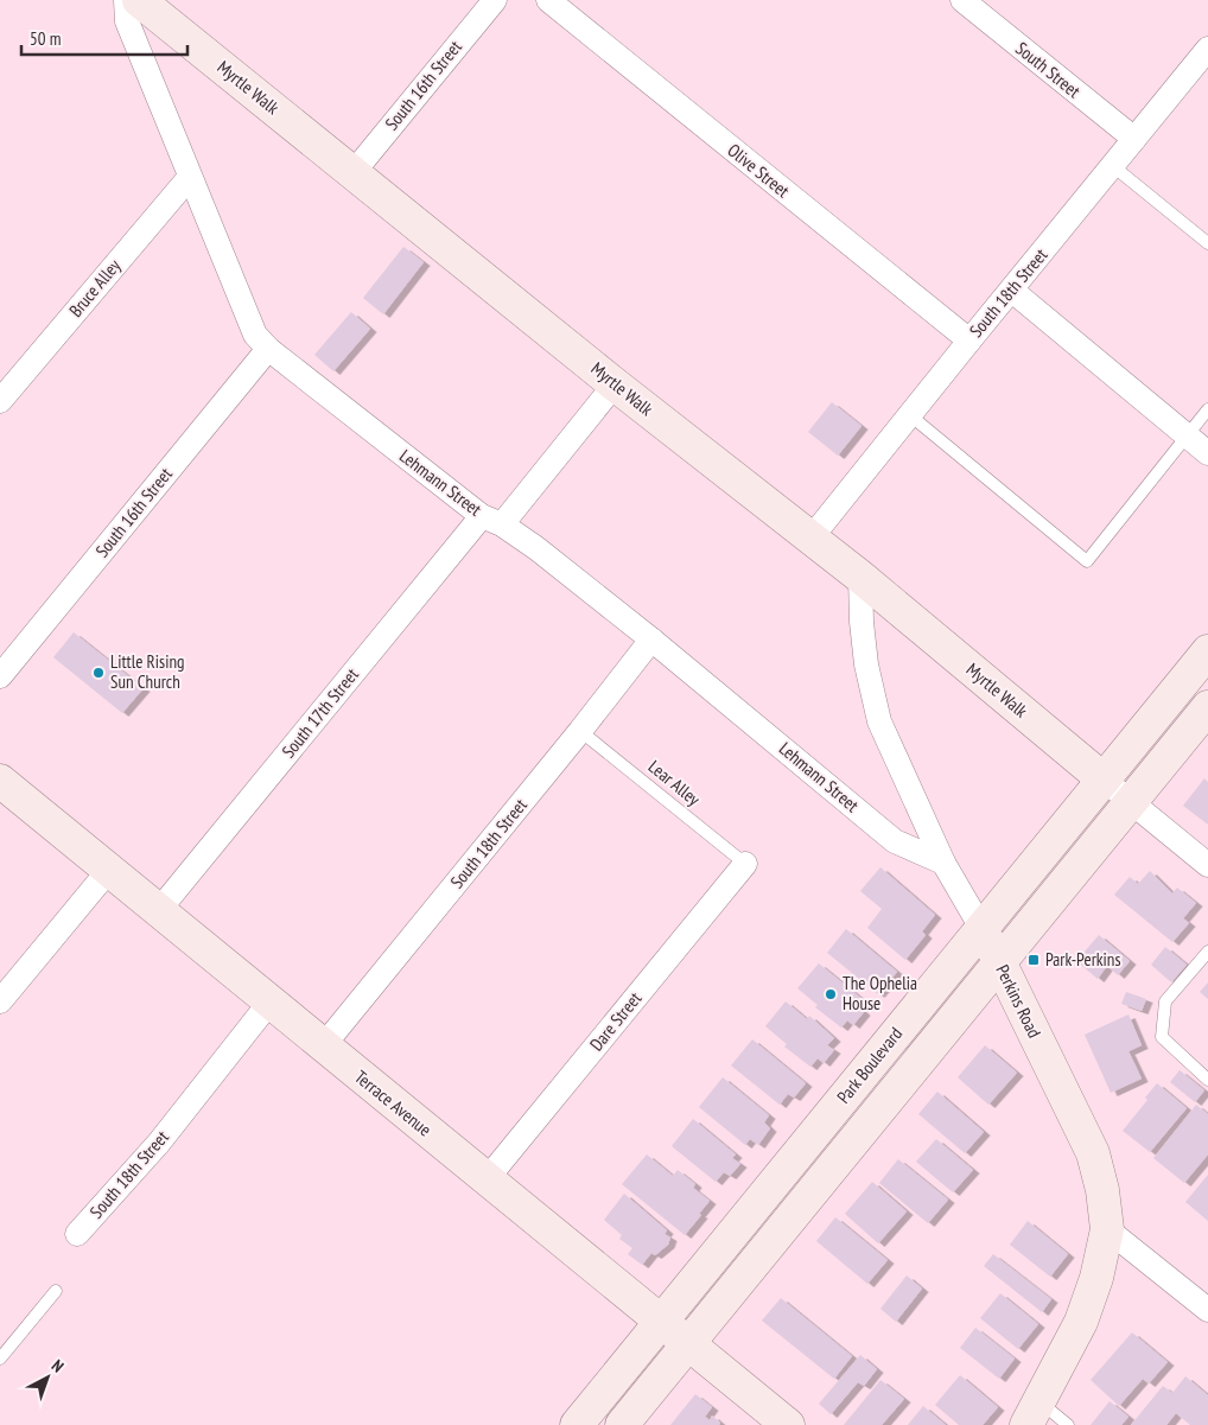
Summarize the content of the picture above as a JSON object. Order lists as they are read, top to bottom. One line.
{"streets":{"street":["South Street","South 16th Street","Myrtle Walk","Olive Street","Bruce Alley","South 18th Street","Lehmann Street","South 17th Street","Perkins Road","Dare Street","Park Boulevard","Terrace Avenue"],"lane":["Lear Alley"]},"crossings":[["South Street","South 18th Street"],["South 16th Street","Myrtle Walk"],["South 16th Street","Lehmann Street"],["Myrtle Walk","South 18th Street"],["Myrtle Walk","South 17th Street"],["Myrtle Walk","Perkins Road"],["Myrtle Walk","Park Boulevard"],["Olive Street","South 18th Street"],["Bruce Alley","Lehmann Street"],["South 18th Street","Lehmann Street"],["South 18th Street","Lear Alley"],["South 18th Street","Terrace Avenue"],["Lehmann Street","South 17th Street"],["Lehmann Street","Perkins Road"],["South 17th Street","Terrace Avenue"],["Lear Alley","Dare Street"],["Perkins Road","Park Boulevard"],["Dare Street","Terrace Avenue"],["Park Boulevard","Terrace Avenue"]],"places":{"other":["Little Rising Sun Church","The Ophelia House"],"transit":["Park-Perkins"]},"scale_bar":"50 m","north":"top right"}
